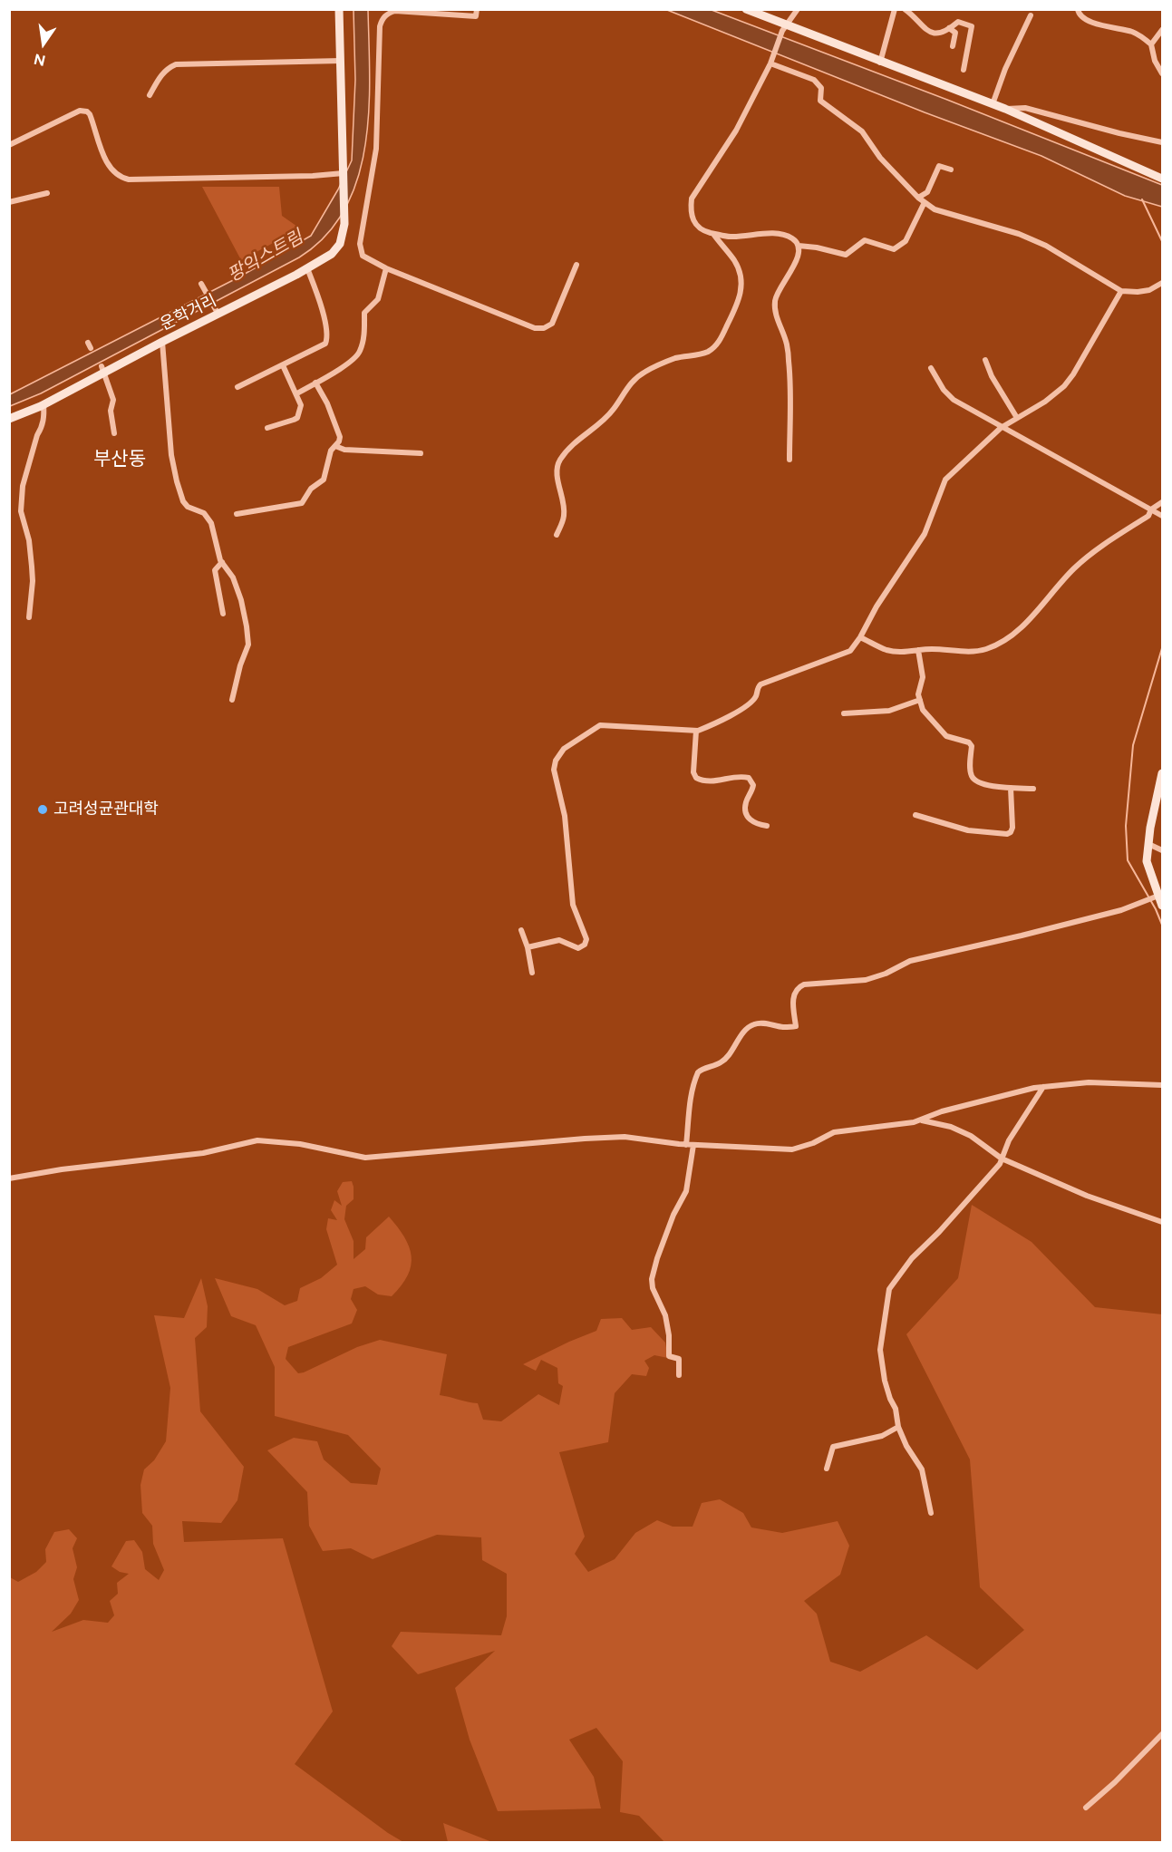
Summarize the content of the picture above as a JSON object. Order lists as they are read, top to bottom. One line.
{"streets":{"main road":["운학거리"]},"districts":["부산동"],"water":["팡익스트림"],"places":["고려성균관대학"],"north":"bottom"}
